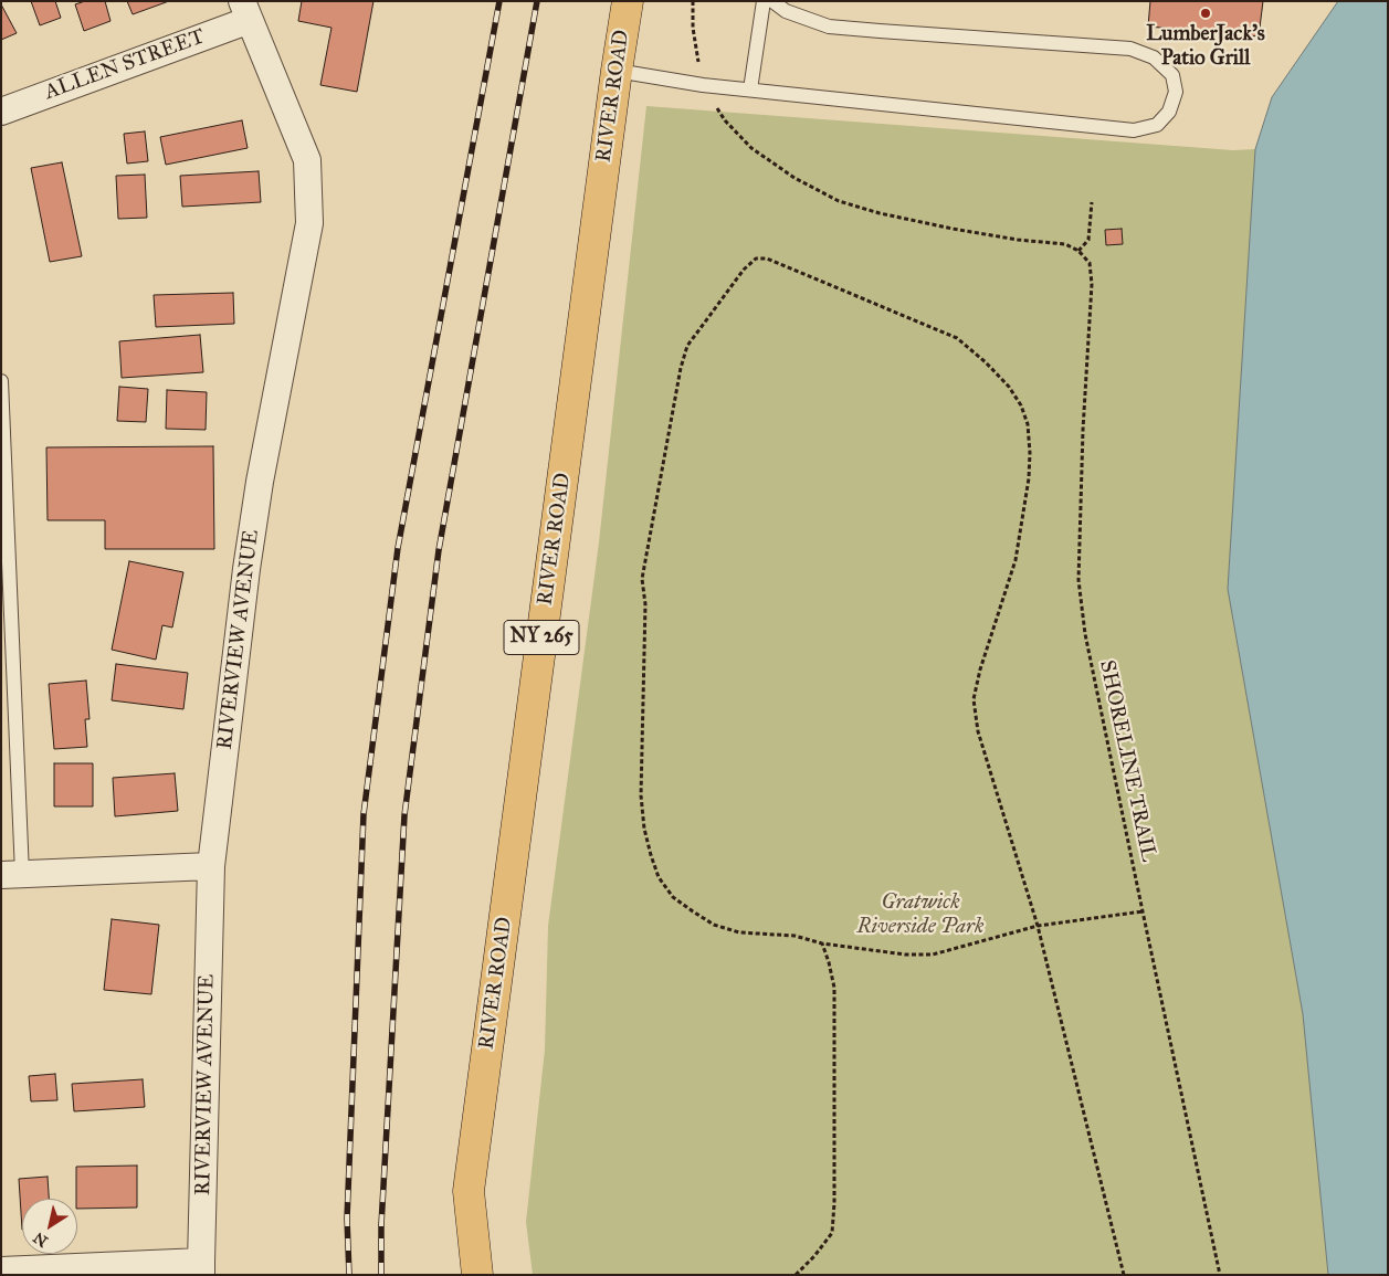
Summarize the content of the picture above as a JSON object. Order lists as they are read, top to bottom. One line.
{"streets":{"main road":["RIVER ROAD","NY 265"],"street":["ALLEN STREET","RIVERVIEW AVENUE"],"path":["SHORELINE TRAIL"]},"crossings":[["ALLEN STREET","RIVERVIEW AVENUE"]],"parks":["Gratwick Riverside Park"],"places":["LumberJack's Patio Grill"],"north":"bottom left"}
